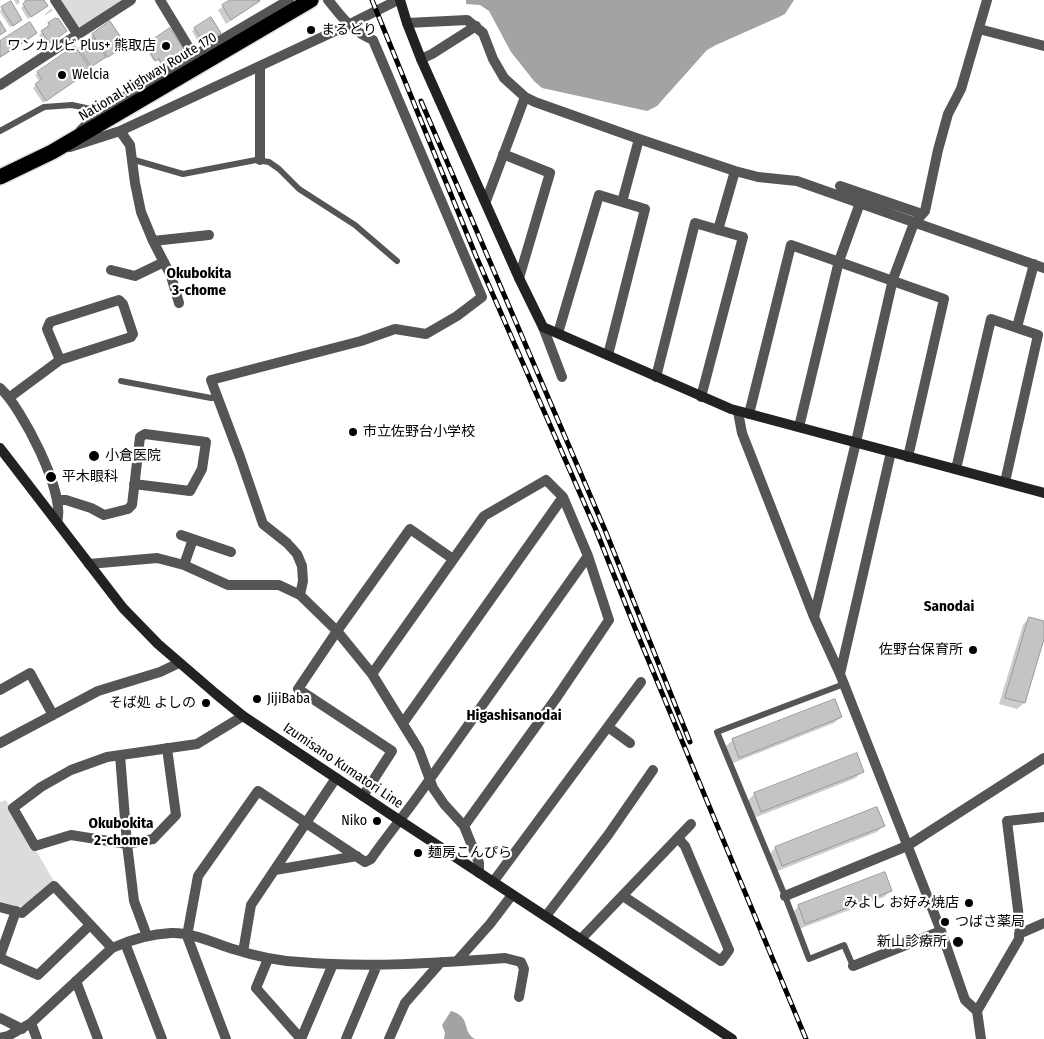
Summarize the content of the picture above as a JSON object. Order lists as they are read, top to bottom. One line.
{"streets":{"highway":["National Highway Route 170"],"main road":["Izumisano Kumatori Line"]},"districts":["Okubokita 3-chome","Sanodai","Higashisanodai","Okubokita 2-chome"],"places":["まるどり","ワンカルビ Plus+ 熊取店","Welcia","市立佐野台小学校","小倉医院","平木眼科","佐野台保育所","JijiBaba","そば処 よしの","Niko","麺房こんぴら","みよし お好み焼店","つばさ薬局","新山診療所"]}
